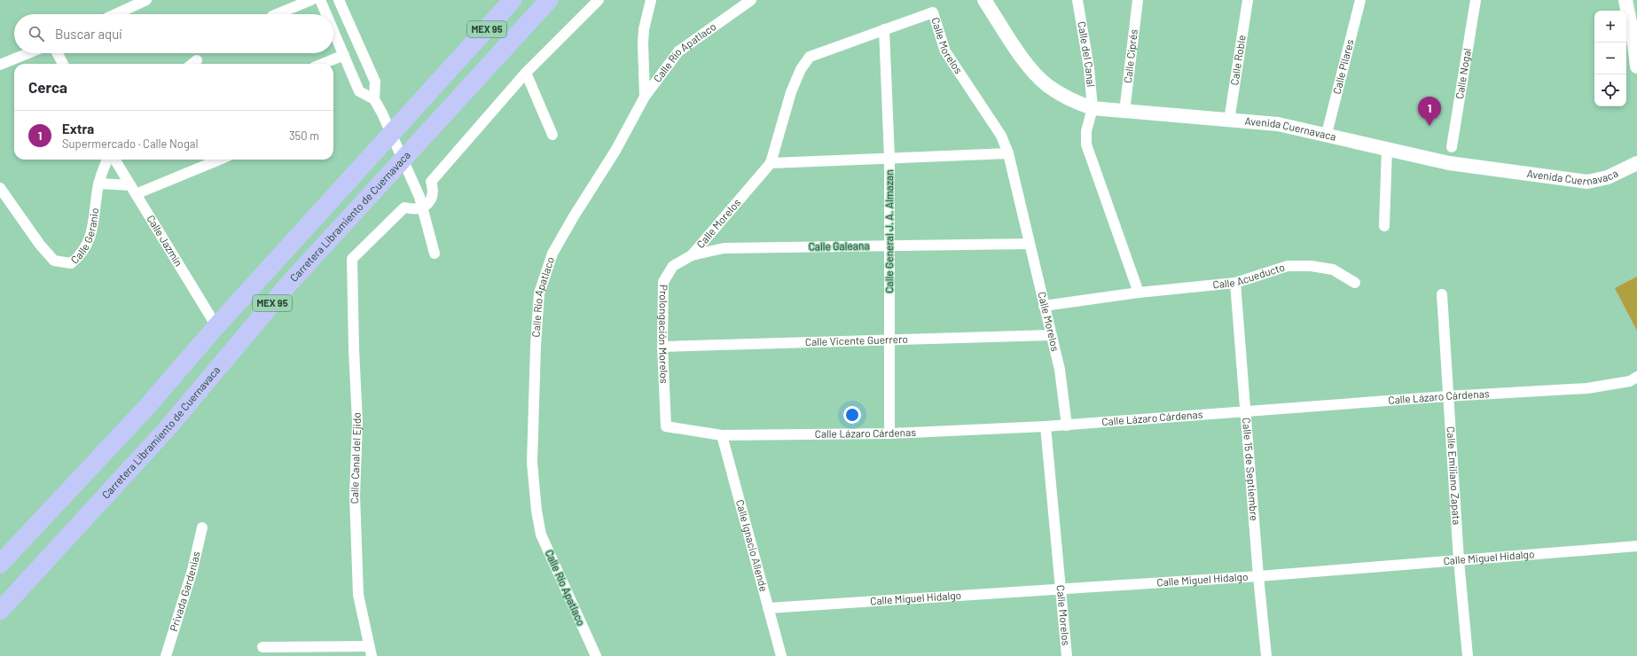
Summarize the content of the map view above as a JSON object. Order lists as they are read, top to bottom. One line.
{"streets":{"highway":["MEX 95","Carretera Libramiento de Cuernavaca"],"main road":["Avenida Cuernavaca"],"street":["Calle Morelos","Calle Río Apatlaco","Calle del Canal","Calle Ciprés","Calle Roble","Calle Pilares","Calle Nogal","Calle General J. A. Almazan","Calle Geranio","Calle Jazmín","Calle Galeana","Calle Acueducto","Prolongación Morelos","Calle Vicente Guerrero","Calle Lázaro Cárdenas","Calle Canal del Ejido","Calle 15 de Septiembre","Calle Emiliano Zapata","Calle Ignacio Allende","Calle Miguel Hidalgo","Privada Gardenias"]},"crossings":[["MEX 95","Calle Jazmín"],["Calle Morelos","Calle General J. A. Almazan"],["Calle Morelos","Calle Galeana"],["Calle Morelos","Calle Acueducto"],["Calle Morelos","Prolongación Morelos"],["Calle Morelos","Calle Vicente Guerrero"],["Calle Morelos","Calle Lázaro Cárdenas"],["Calle Morelos","Calle Miguel Hidalgo"],["Calle del Canal","Avenida Cuernavaca"],["Calle Ciprés","Avenida Cuernavaca"],["Calle Roble","Avenida Cuernavaca"],["Calle Pilares","Avenida Cuernavaca"],["Calle General J. A. Almazan","Calle Galeana"],["Calle General J. A. Almazan","Calle Vicente Guerrero"],["Calle General J. A. Almazan","Calle Lázaro Cárdenas"],["Calle Galeana","Prolongación Morelos"],["Calle Acueducto","Calle 15 de Septiembre"],["Prolongación Morelos","Calle Vicente Guerrero"],["Prolongación Morelos","Calle Lázaro Cárdenas"],["Calle Lázaro Cárdenas","Calle 15 de Septiembre"],["Calle Lázaro Cárdenas","Calle Emiliano Zapata"],["Calle Lázaro Cárdenas","Calle Ignacio Allende"],["Calle 15 de Septiembre","Calle Miguel Hidalgo"],["Calle Emiliano Zapata","Calle Miguel Hidalgo"],["Calle Ignacio Allende","Calle Miguel Hidalgo"]],"page":{"map_buttons":["+","−"],"search":"Buscar aquí","heading":"Cerca","pins":"1","list":[{"mark":"1","name":"Extra","note":"Supermercado · Calle Nogal","value":"350 m"}]}}
